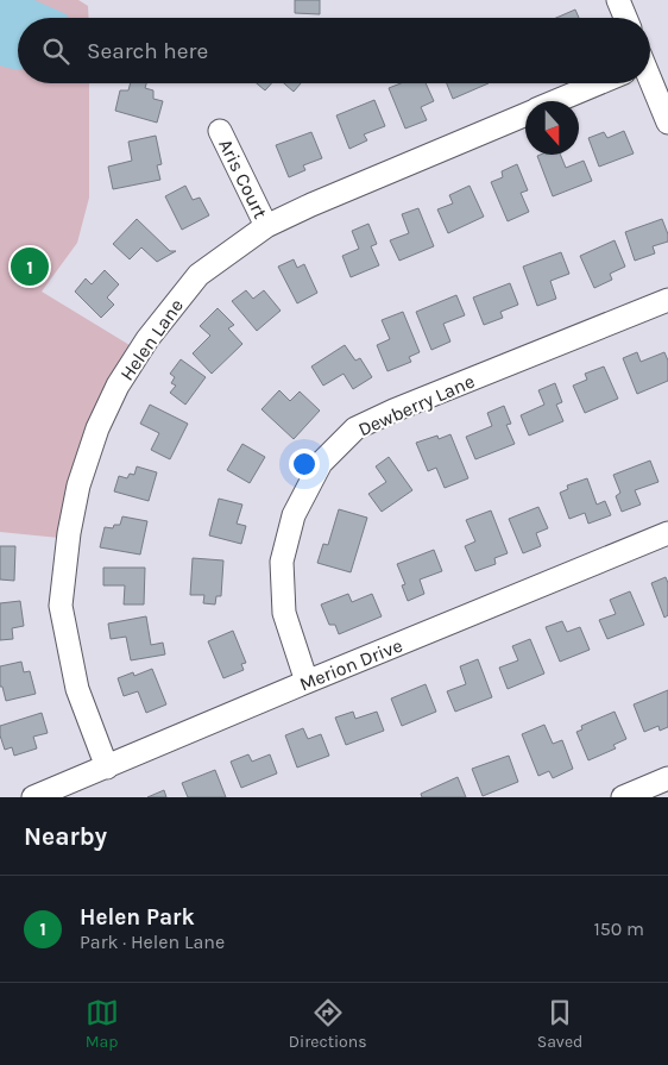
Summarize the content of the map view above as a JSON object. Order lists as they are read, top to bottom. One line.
{"streets":{"street":["Aris Court","Helen Lane","Dewberry Lane","Merion Drive"]},"crossings":[["Aris Court","Helen Lane"],["Helen Lane","Merion Drive"],["Dewberry Lane","Merion Drive"]],"north":"bottom","page":{"search":"Search here","pins":"1","heading":"Nearby","list":[{"mark":"1","name":"Helen Park","note":"Park · Helen Lane","value":"150 m"}],"nav":["Map","Directions","Saved"]}}
